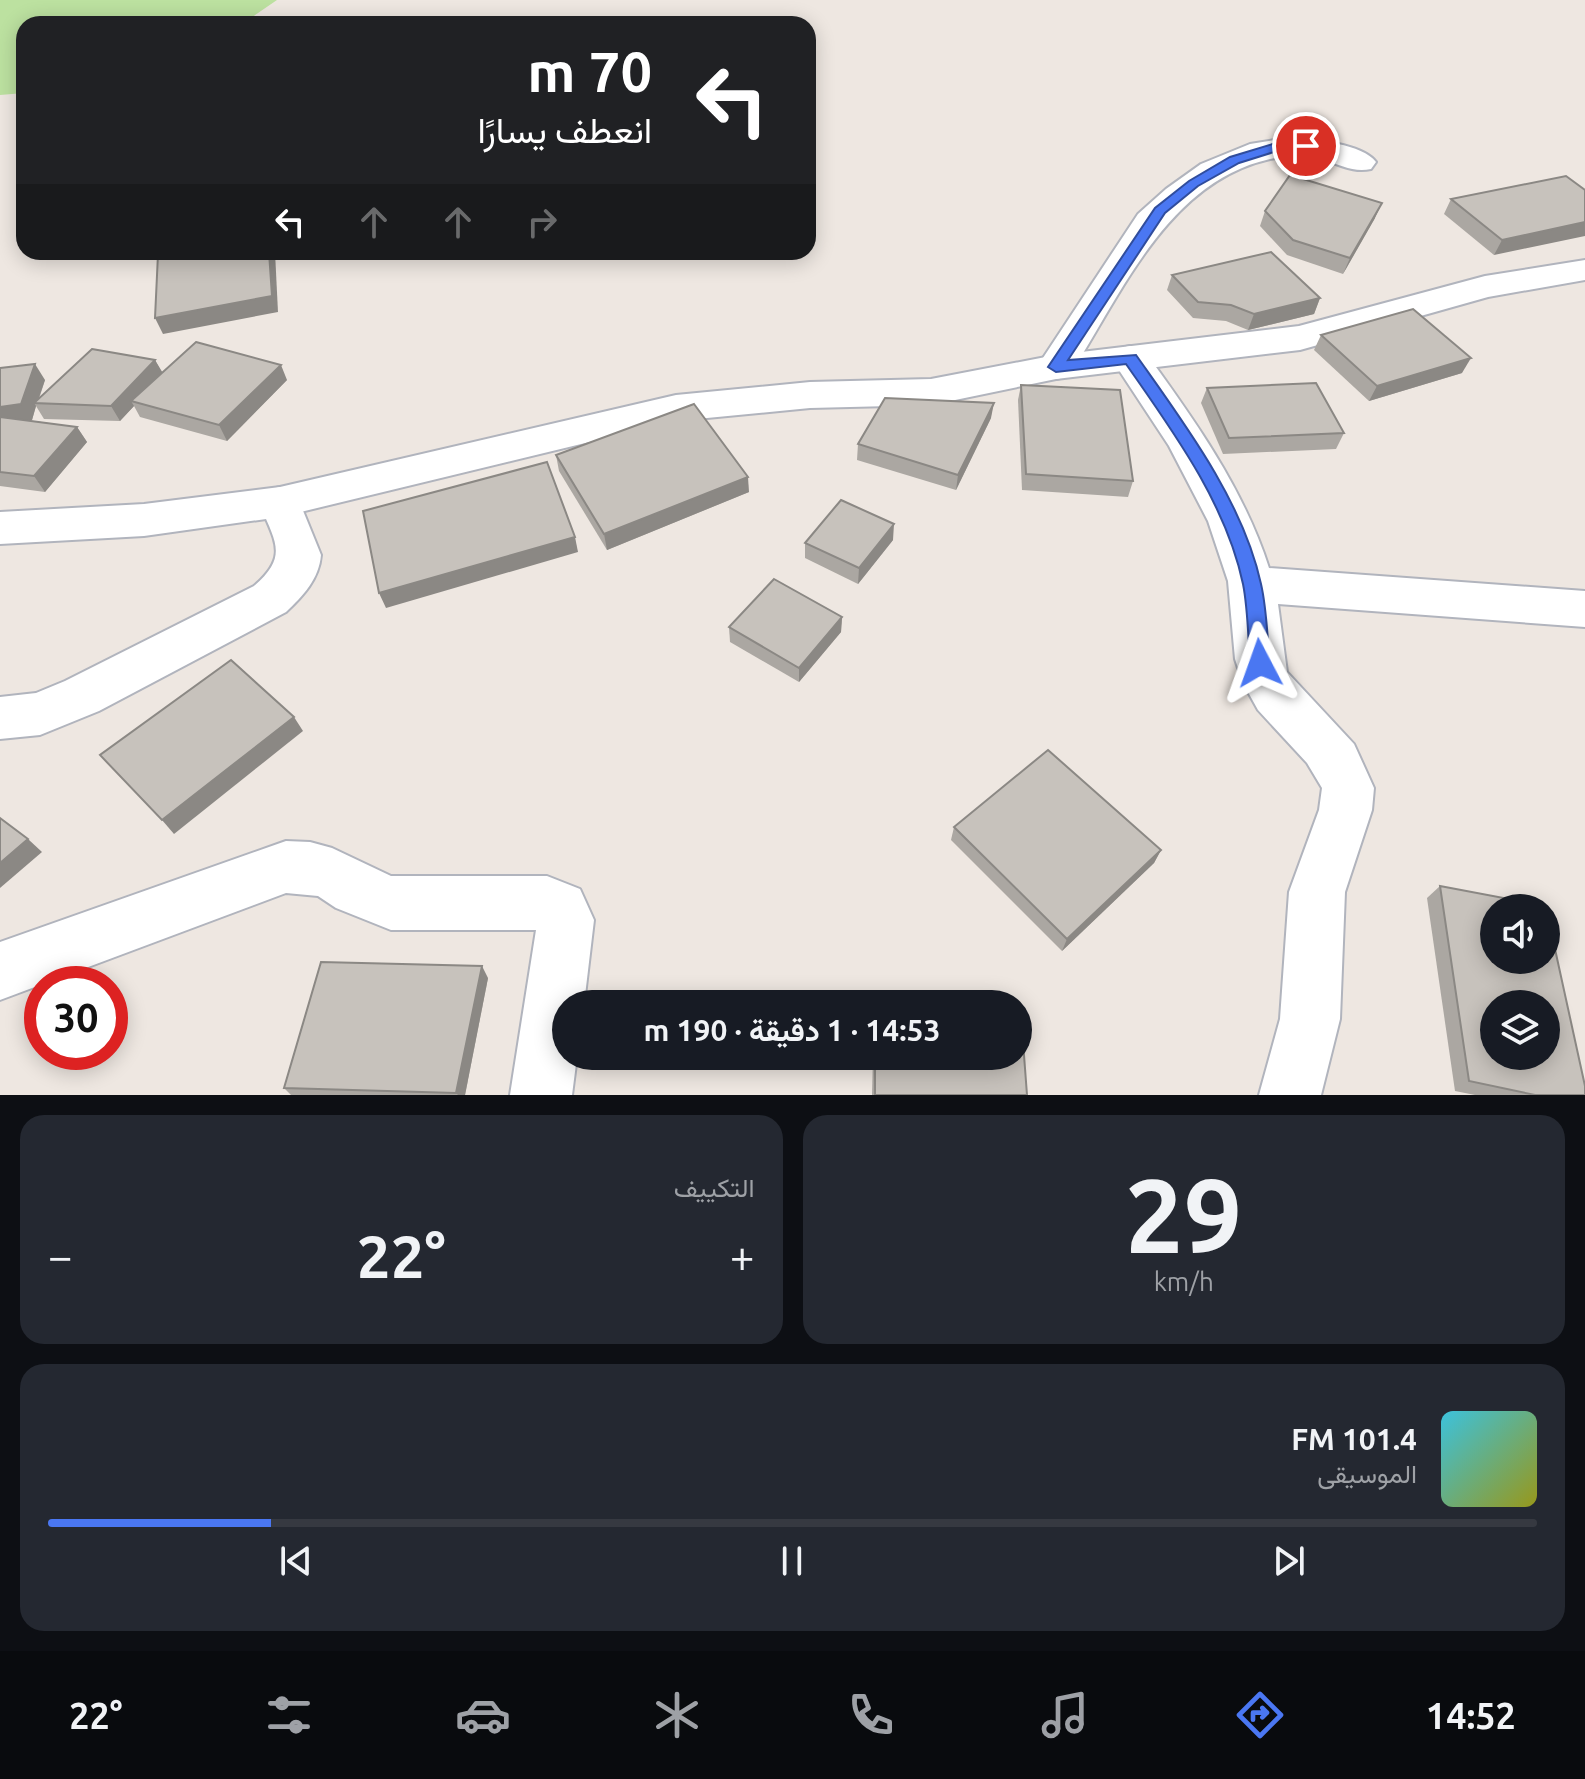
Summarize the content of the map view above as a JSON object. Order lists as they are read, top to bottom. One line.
{"page":{"turn":["70 m","انعطف يسارًا"],"limit":"30","trip":"14:53 · 1 دقيقة · 190 m","tile":[["29","km/h"],"التكييف"],"heat":["−","22°","+"],"song":["101.4 FM","الموسيقى"],"tabs":["14:52","22°"]}}
